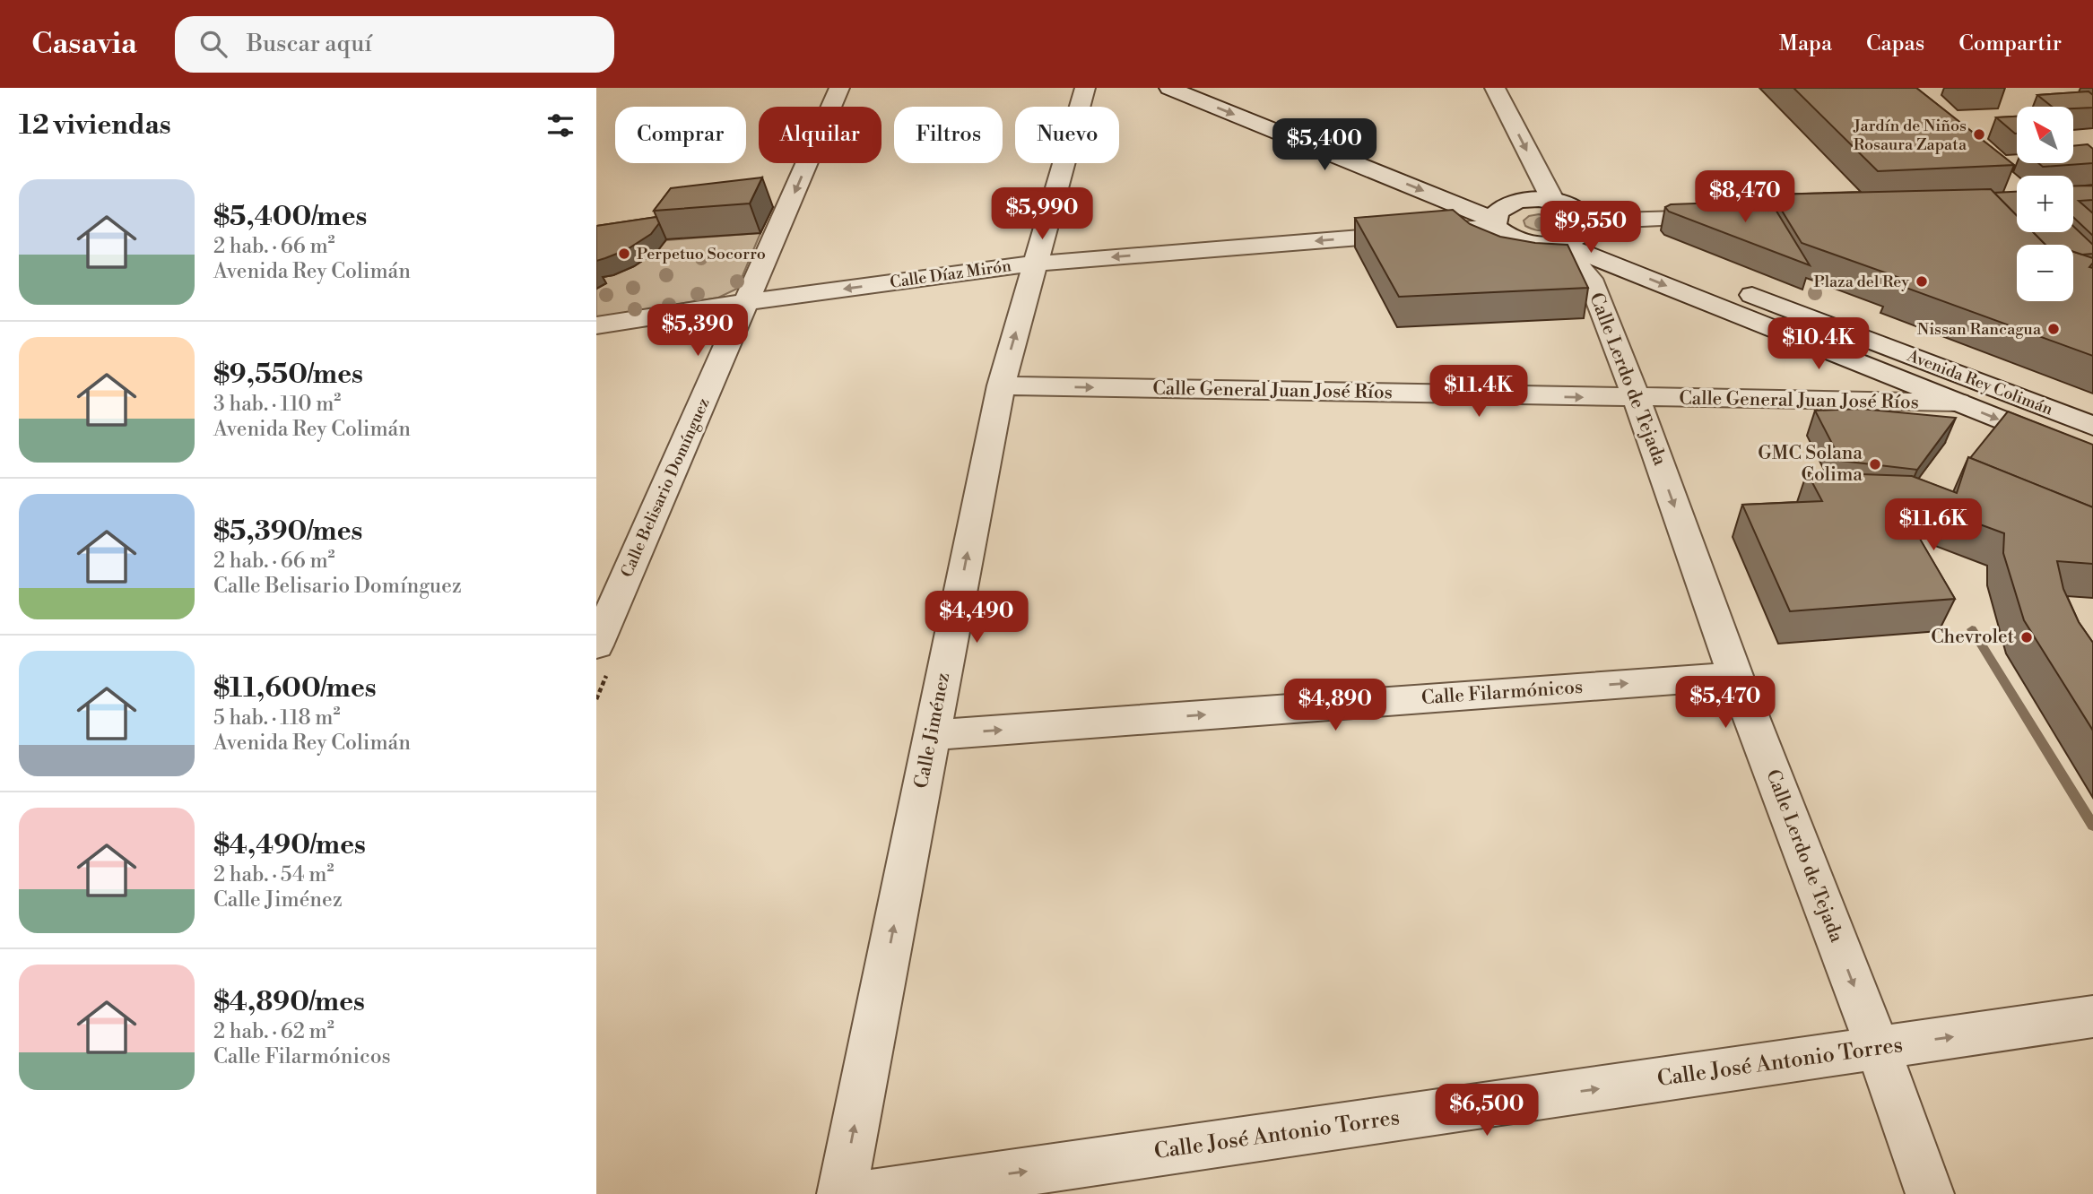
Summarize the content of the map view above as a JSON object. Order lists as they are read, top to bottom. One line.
{"streets":{"street":["Calle Díaz Mirón","Calle Lerdo de Tejada","Avenida Rey Colimán","Calle General Juan José Ríos","Calle Belisario Domínguez","Calle Filarmónicos","Calle Jiménez","Calle José Antonio Torres"]},"crossings":[["Calle Díaz Mirón","Calle Belisario Domínguez"],["Calle Díaz Mirón","Calle Jiménez"],["Calle Lerdo de Tejada","Avenida Rey Colimán"],["Calle Lerdo de Tejada","Calle General Juan José Ríos"],["Calle Lerdo de Tejada","Calle Filarmónicos"],["Calle Lerdo de Tejada","Calle José Antonio Torres"],["Avenida Rey Colimán","Calle General Juan José Ríos"],["Calle General Juan José Ríos","Calle Jiménez"],["Calle Filarmónicos","Calle Jiménez"]],"one_way":["Calle Díaz Mirón","Calle Lerdo de Tejada","Calle Belisario Domínguez","Calle Filarmónicos","Calle Jiménez","Calle José Antonio Torres"],"places":["Jardín de Niños Rosaura Zapata","Perpetuo Socorro","Plaza del Rey","Nissan Rancagua","GMC Solana Colima","Chevrolet"],"north":"top left","page":{"header":"Casavia","search":"Buscar aquí","nav":["Mapa","Capas","Compartir"],"heading":"12 viviendas","map_buttons":["+","−"],"chip":["Comprar","Alquilar","Filtros","Nuevo"],"price":["$5,400","$8,470","$5,990","$9,550","$5,390","$10.4K","$11.4K","$11.6K","$4,490","$5,470","$4,890","$6,500"],"list":[{"name":"$5,400/mes","note":"2 hab. · 66 m² · Avenida Rey Colimán"},{"name":"$9,550/mes","note":"3 hab. · 110 m² · Avenida Rey Colimán"},{"name":"$5,390/mes","note":"2 hab. · 66 m² · Calle Belisario Domínguez"},{"name":"$11,600/mes","note":"5 hab. · 118 m² · Avenida Rey Colimán"},{"name":"$4,490/mes","note":"2 hab. · 54 m² · Calle Jiménez"},{"name":"$4,890/mes","note":"2 hab. · 62 m² · Calle Filarmónicos"}]}}
